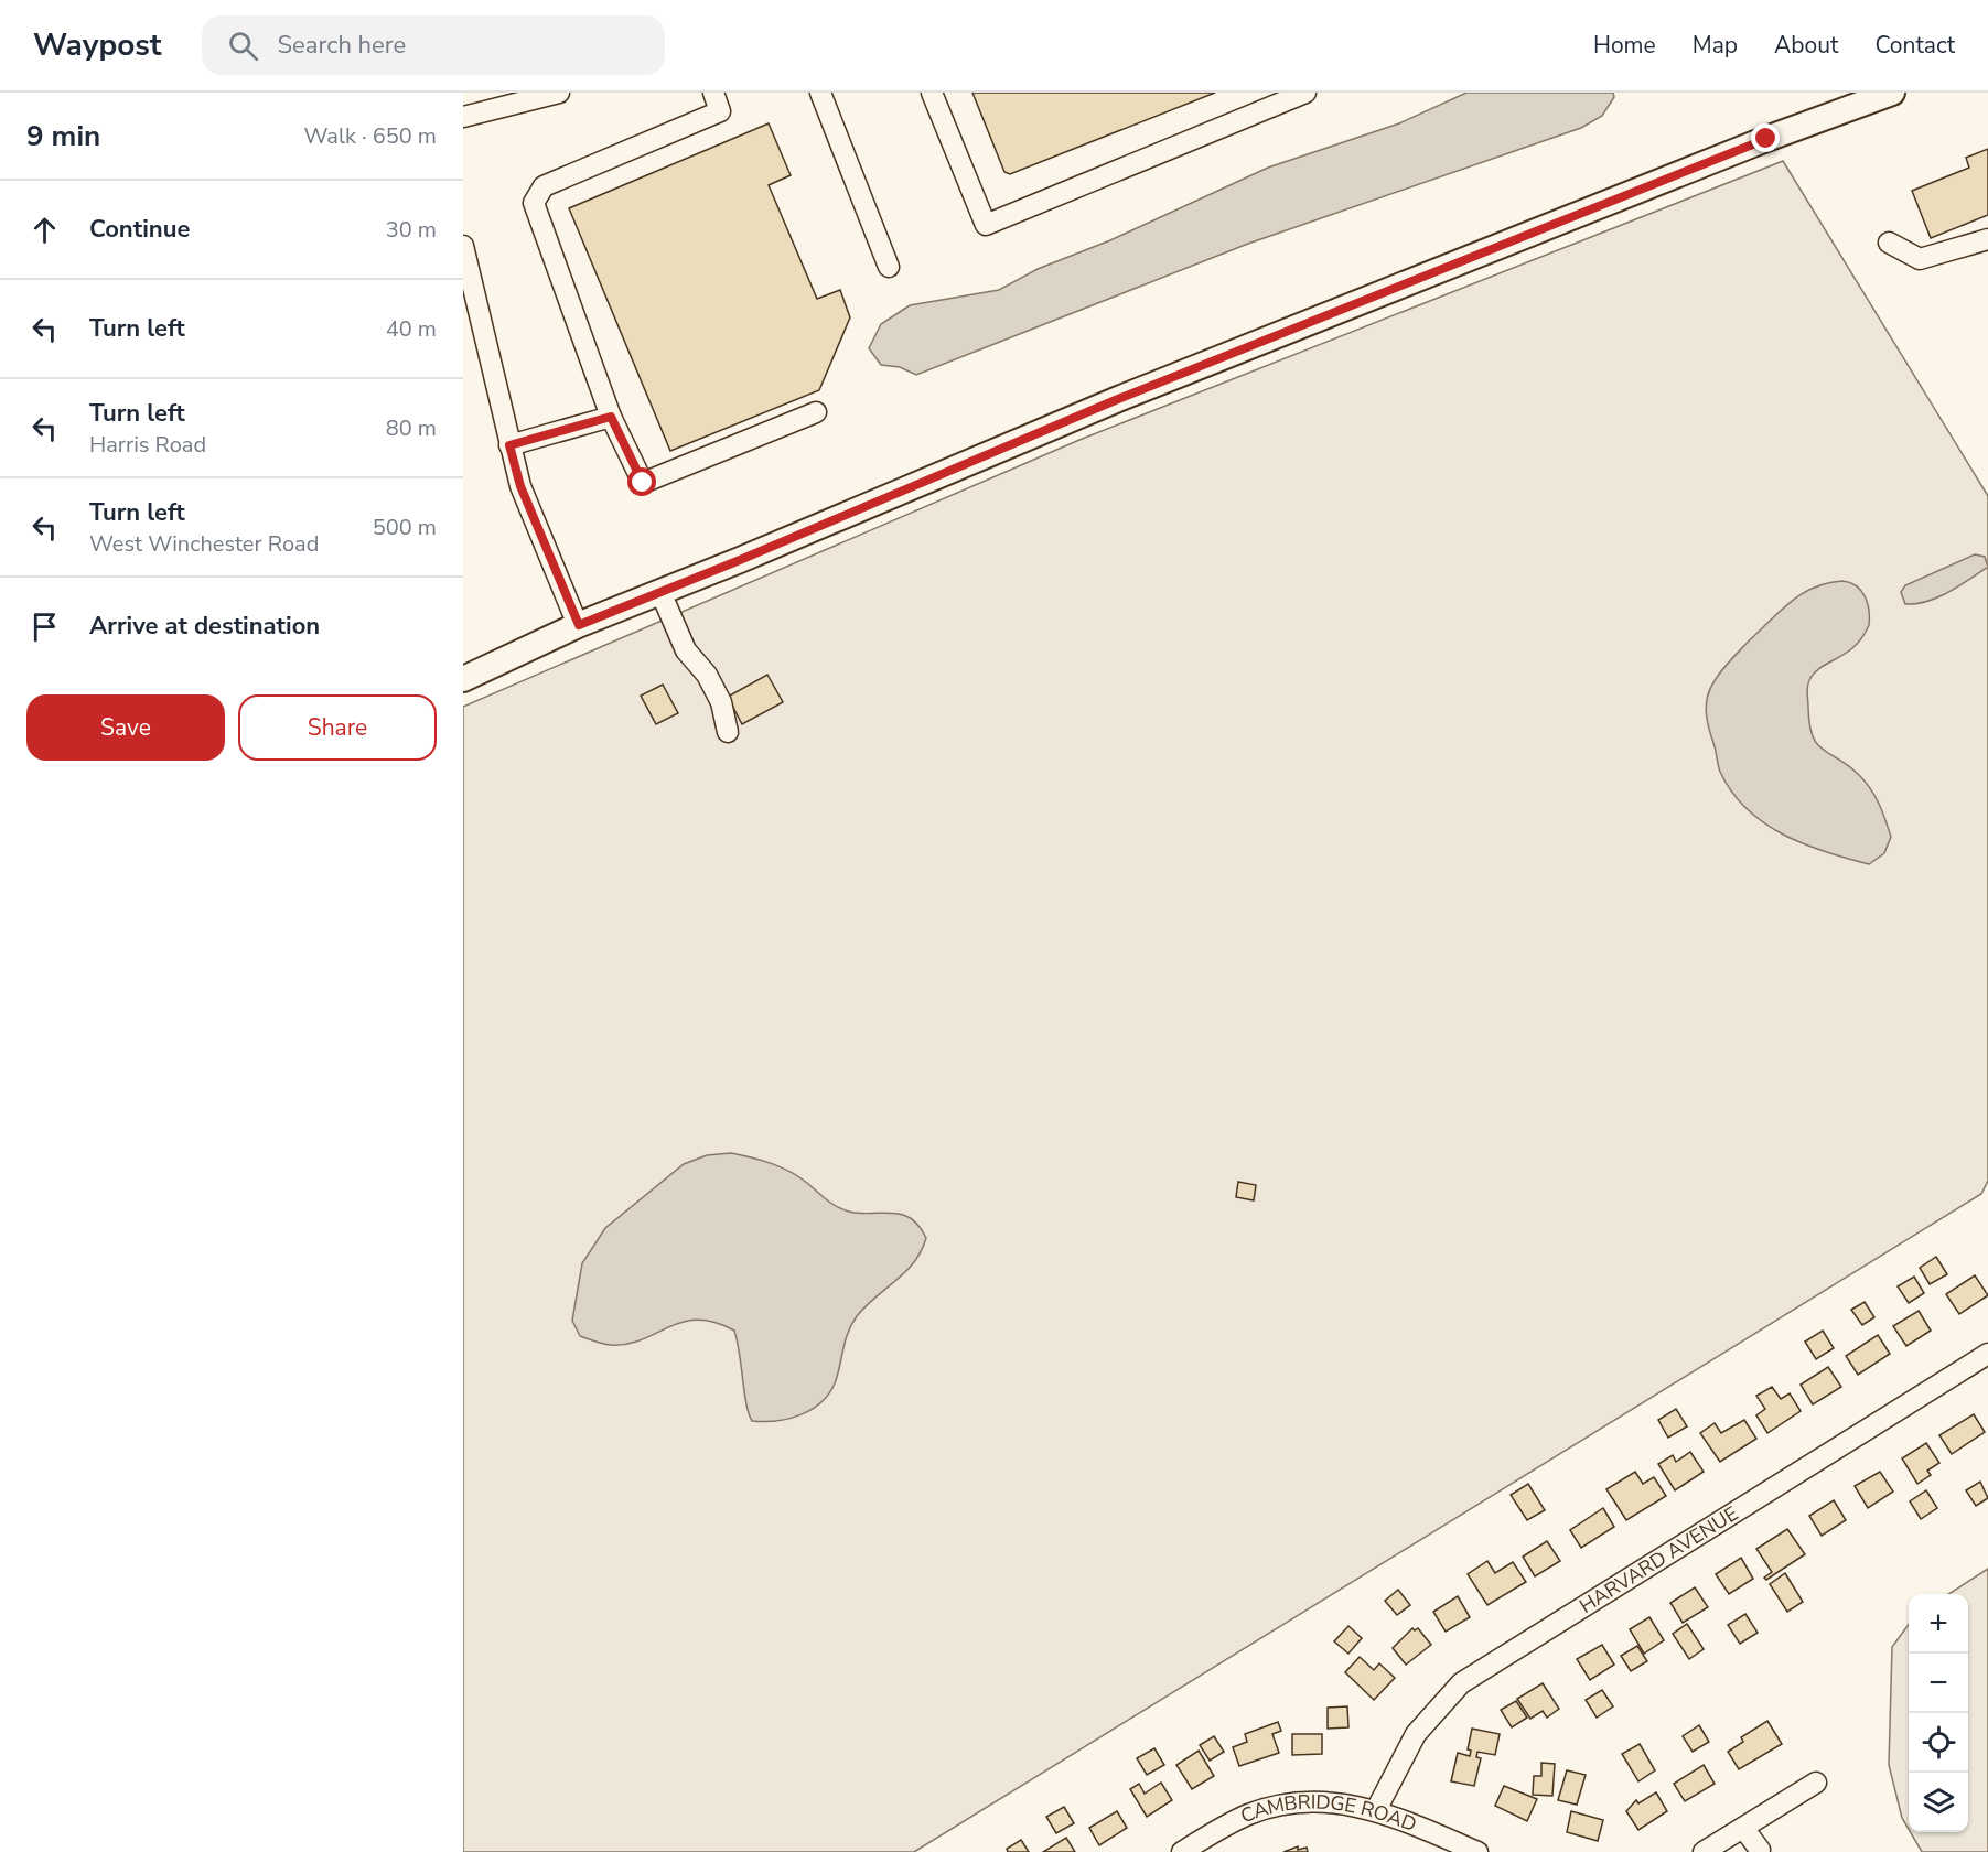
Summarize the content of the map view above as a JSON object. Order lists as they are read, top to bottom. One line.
{"streets":{"street":["HARVARD AVENUE","CAMBRIDGE ROAD"]},"crossings":[["HARVARD AVENUE","CAMBRIDGE ROAD"]],"page":{"header":"Waypost","search":"Search here","nav":["Home","Map","About","Contact"],"heading":["9 min","Walk · 650 m"],"list":[["Continue","30 m"],["Turn left","40 m"],["Turn left","Harris Road","80 m"],["Turn left","West Winchester Road","500 m"],"Arrive at destination"],"buttons":["Save","Share"],"map_buttons":["+","−"]}}
